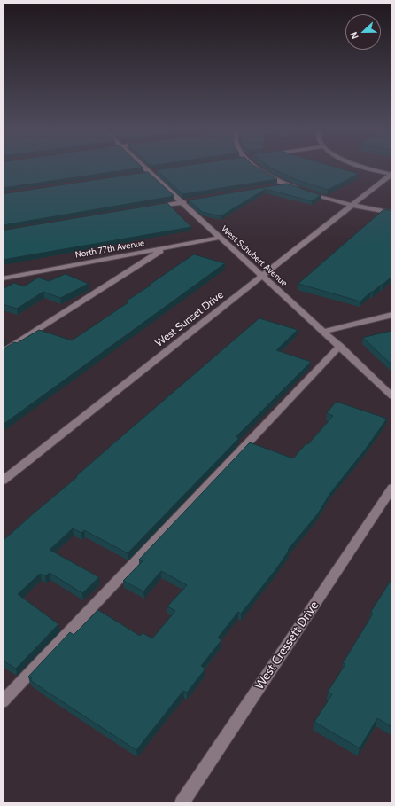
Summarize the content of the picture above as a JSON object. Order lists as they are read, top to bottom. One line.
{"streets":{"street":["North 77th Avenue","West Schubert Avenue","West Sunset Drive","West Cressett Drive"]},"crossings":[["North 77th Avenue","West Schubert Avenue"],["West Schubert Avenue","West Sunset Drive"]],"north":"left"}
